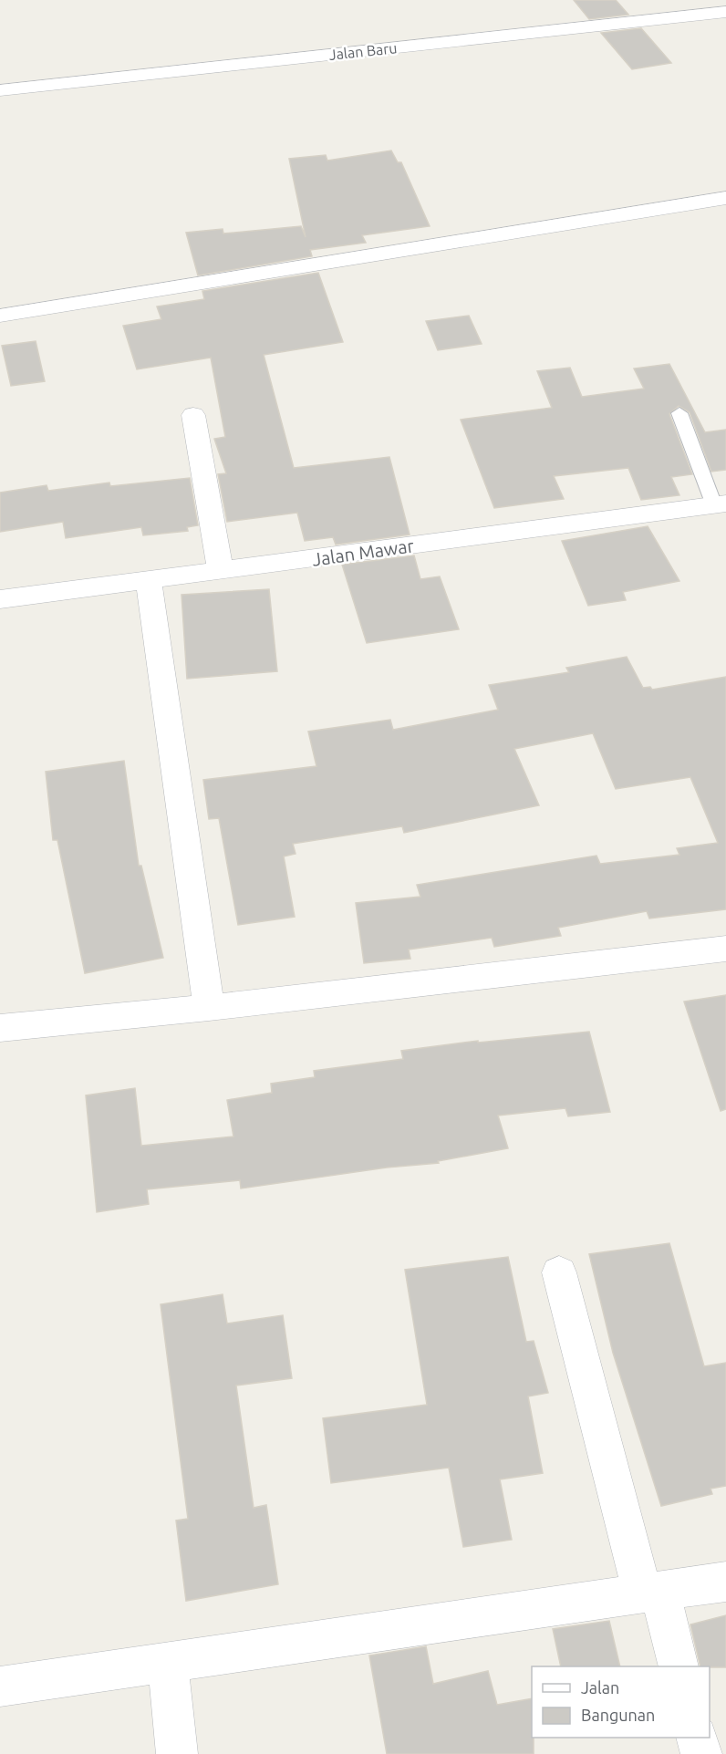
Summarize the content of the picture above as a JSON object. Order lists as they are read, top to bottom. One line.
{"streets":{"street":["Jalan Baru","Jalan Mawar"]},"legend":["Jalan","Bangunan"]}
